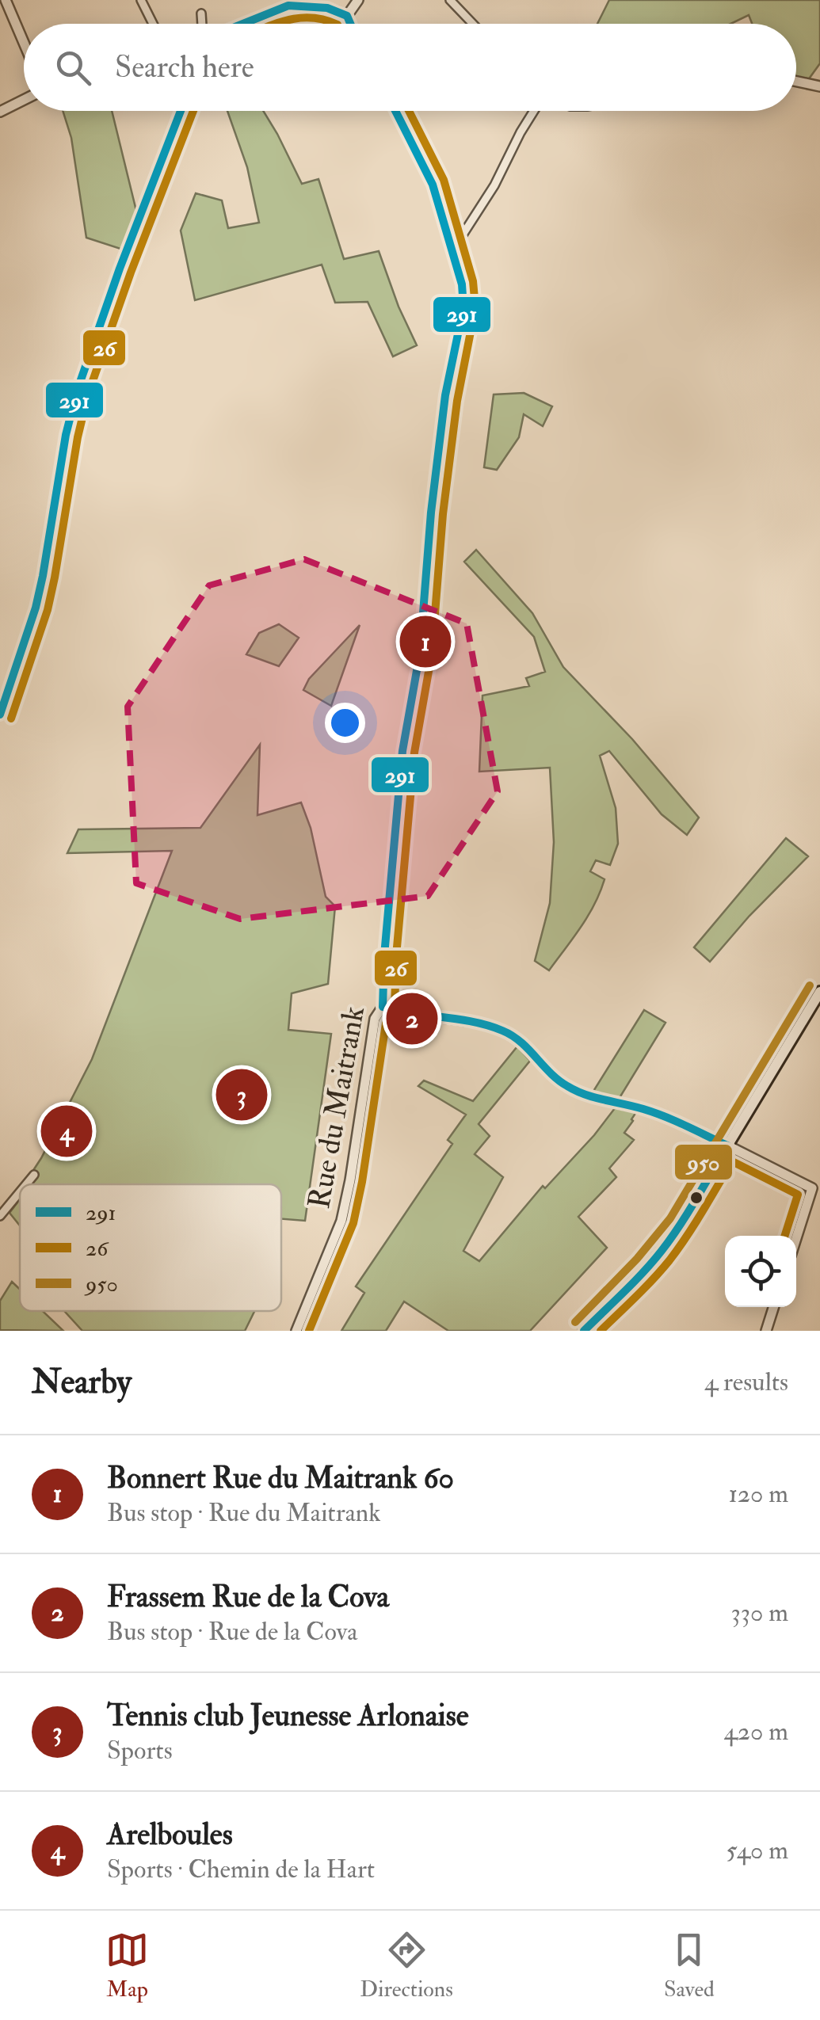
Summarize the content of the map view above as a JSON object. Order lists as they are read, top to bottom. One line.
{"streets":{"street":["Rue du Maitrank"]},"lines":["transit line 291","transit line 26","transit line 950"],"legend":["291","26","950"],"page":{"search":"Search here","pins":["1","2","3","4"],"heading":["Nearby","4 results"],"list":[{"mark":"1","name":"Bonnert Rue du Maitrank 60","note":"Bus stop · Rue du Maitrank","value":"120 m"},{"mark":"2","name":"Frassem Rue de la Cova","note":"Bus stop · Rue de la Cova","value":"330 m"},{"mark":"3","name":"Tennis club Jeunesse Arlonaise","note":"Sports","value":"420 m"},{"mark":"4","name":"Arelboules","note":"Sports · Chemin de la Hart","value":"540 m"}],"nav":["Map","Directions","Saved"]}}
